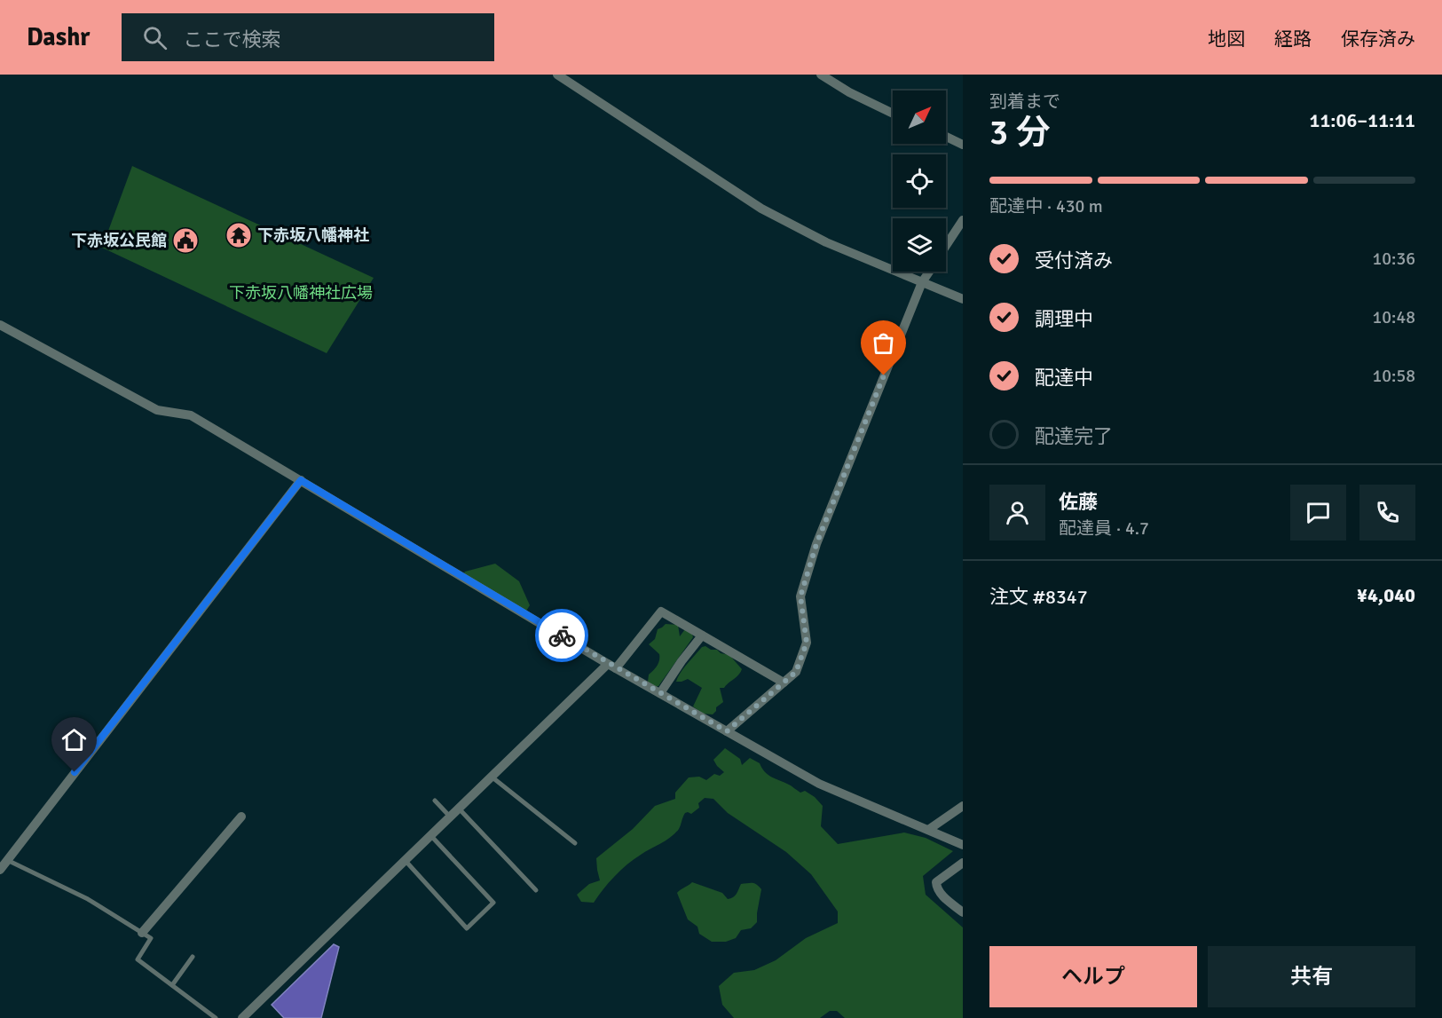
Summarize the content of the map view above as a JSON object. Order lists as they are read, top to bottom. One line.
{"parks":["下赤坂八幡神社広場"],"places":{"temple":["下赤坂八幡神社"],"public building":["下赤坂公民館"]},"north":"top right","page":{"header":"Dashr","search":"ここで検索","nav":["地図","経路","保存済み"],"heading":["3 分","到着まで","11:06–11:11"],"panel":["佐藤","配達員 · 4.7","注文 #8347","¥4,040"],"bar":"配達中 · 430 m","list":[["受付済み","10:36"],["調理中","10:48"],["配達中","10:58"],"配達完了"],"buttons":["ヘルプ","共有"]}}
